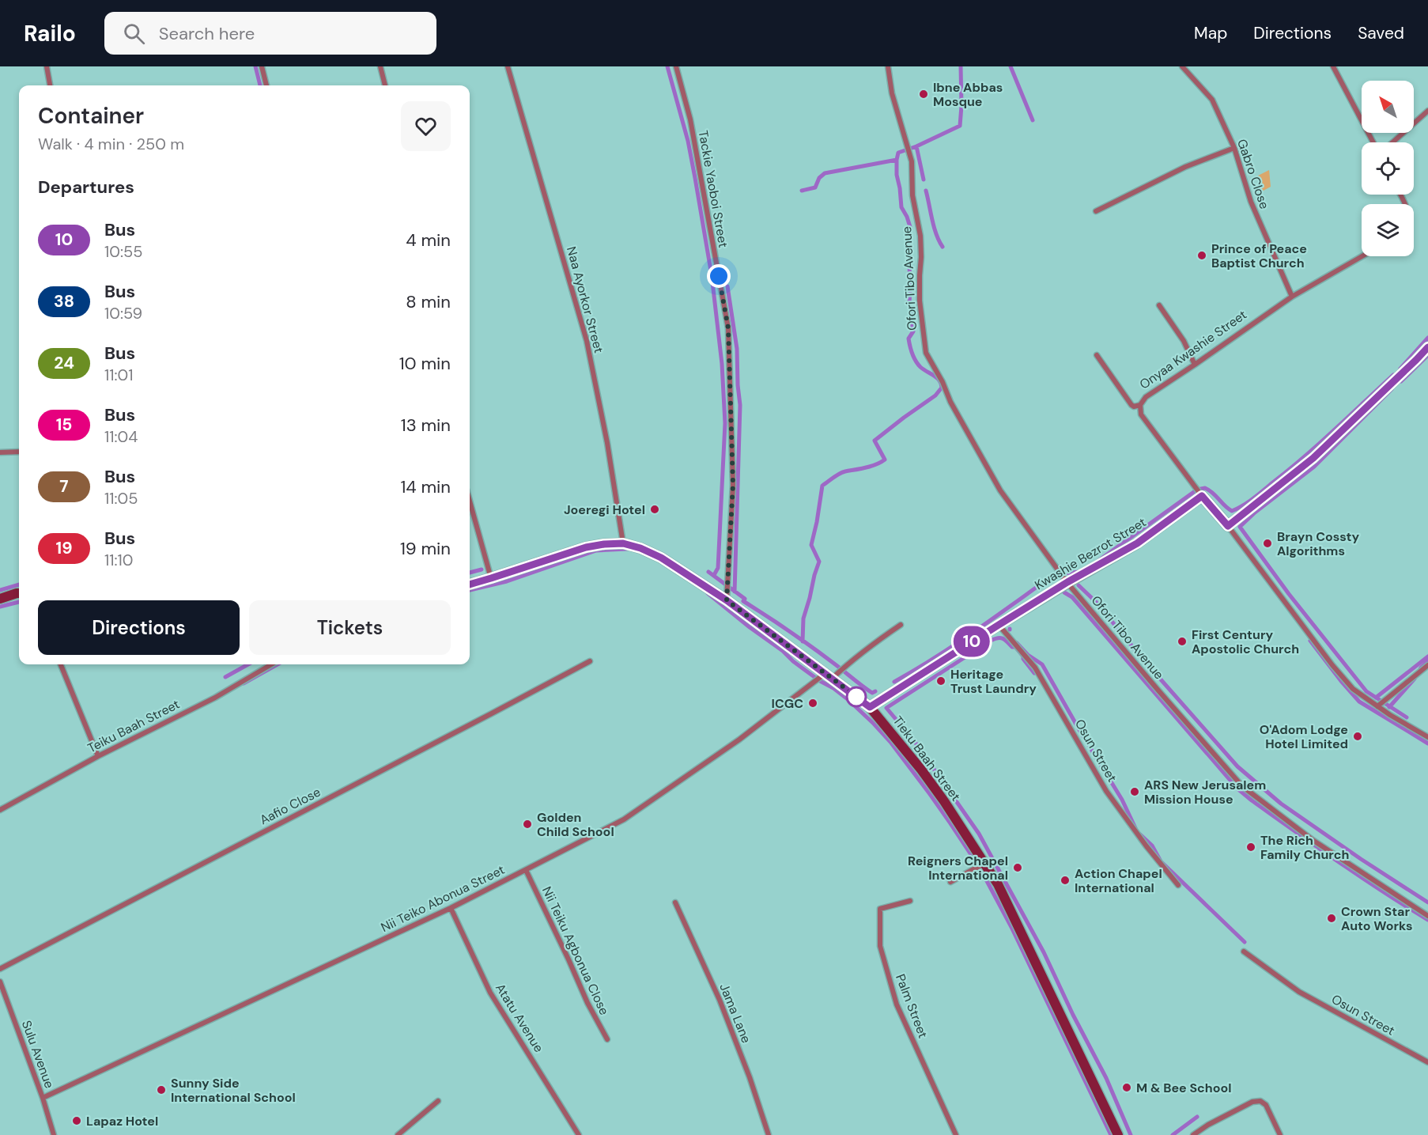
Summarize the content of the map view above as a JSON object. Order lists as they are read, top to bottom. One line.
{"streets":{"street":["Gabro Close","Tackie Yaoboi Street","Ofori Tibo Avenue","Naa Ayorkor Street","Onyaa Kwashie Street","Kwashie Bezrot Street","Teiku Baah Street","Osun Street","Tieku Baah Street","Aafio Close","Nii Teiko Abonua Street","Nii Teiku Agbonua Close","Palm Street","Jama Lane","Atatu Avenue","Sulu Avenue"]},"crossings":[["Gabro Close","Onyaa Kwashie Street"],["Tackie Yaoboi Street","Tieku Baah Street"],["Ofori Tibo Avenue","Kwashie Bezrot Street"],["Naa Ayorkor Street","Tieku Baah Street"],["Onyaa Kwashie Street","Kwashie Bezrot Street"],["Kwashie Bezrot Street","Osun Street"],["Kwashie Bezrot Street","Tieku Baah Street"],["Tieku Baah Street","Nii Teiko Abonua Street"],["Nii Teiko Abonua Street","Nii Teiku Agbonua Close"],["Nii Teiko Abonua Street","Atatu Avenue"],["Nii Teiko Abonua Street","Sulu Avenue"]],"places":["Ibne Abbas Mosque","Prince of Peace Baptist Church","Joeregi Hotel","Brayn Cossty Algorithms","First Century Apostolic Church","Heritage Trust Laundry","ICGC","O'Adom Lodge Hotel Limited","ARS New Jerusalem Mission House","Golden Child School","The Rich Family Church","Reigners Chapel International","Action Chapel International","Crown Star Auto Works","M & Bee School","Sunny Side International School","Lapaz Hotel"],"lines":["bus line 10"],"north":"top left","page":{"header":"Railo","search":"Search here","nav":["Map","Directions","Saved"],"on_map":"10","heading":[["Container","Walk · 4 min · 250 m"],"Departures"],"list":[{"mark":"10","name":"Bus","note":"10:55","value":"4 min"},{"mark":"38","name":"Bus","note":"10:59","value":"8 min"},{"mark":"24","name":"Bus","note":"11:01","value":"10 min"},{"mark":"15","name":"Bus","note":"11:04","value":"13 min"},{"mark":"7","name":"Bus","note":"11:05","value":"14 min"},{"mark":"19","name":"Bus","note":"11:10","value":"19 min"}],"buttons":["Directions","Tickets"]}}
